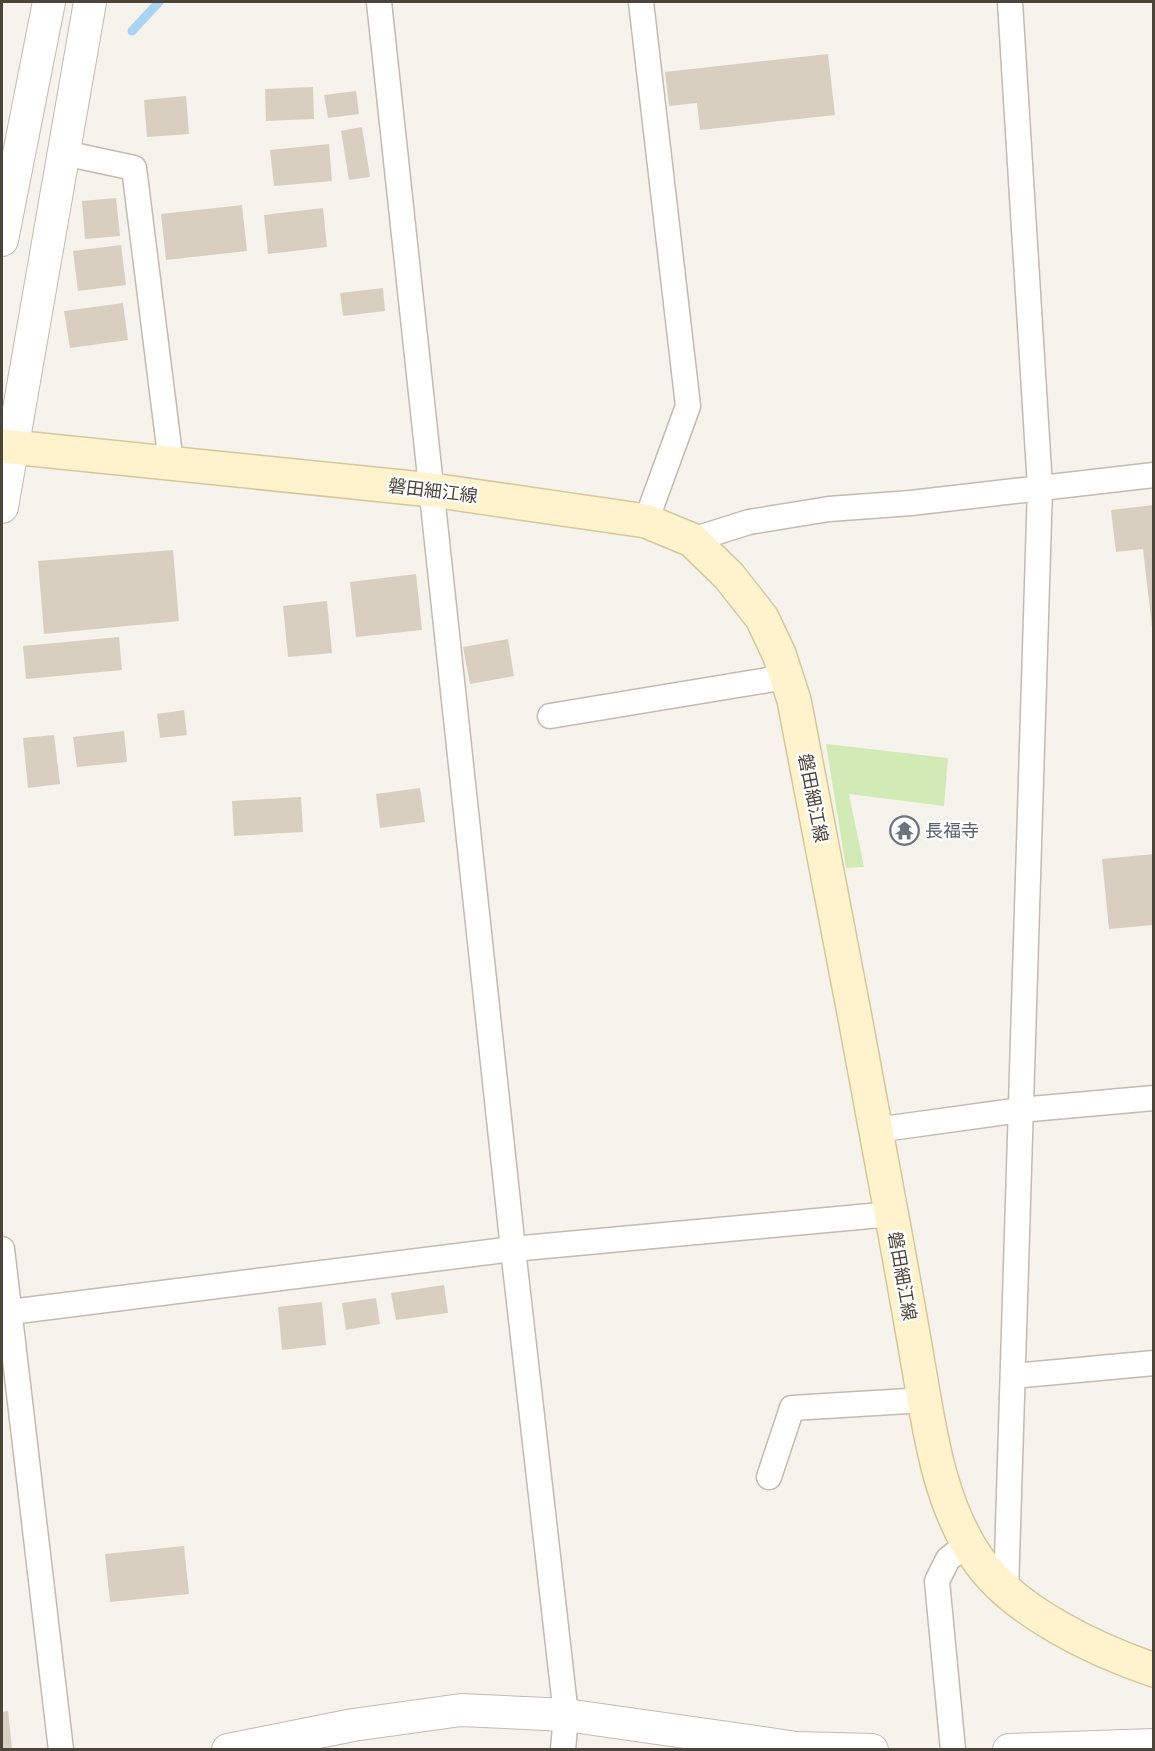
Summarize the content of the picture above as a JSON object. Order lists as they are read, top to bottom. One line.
{"streets":{"main road":["磐田細江線"]},"places":{"temple":["長福寺"]}}
